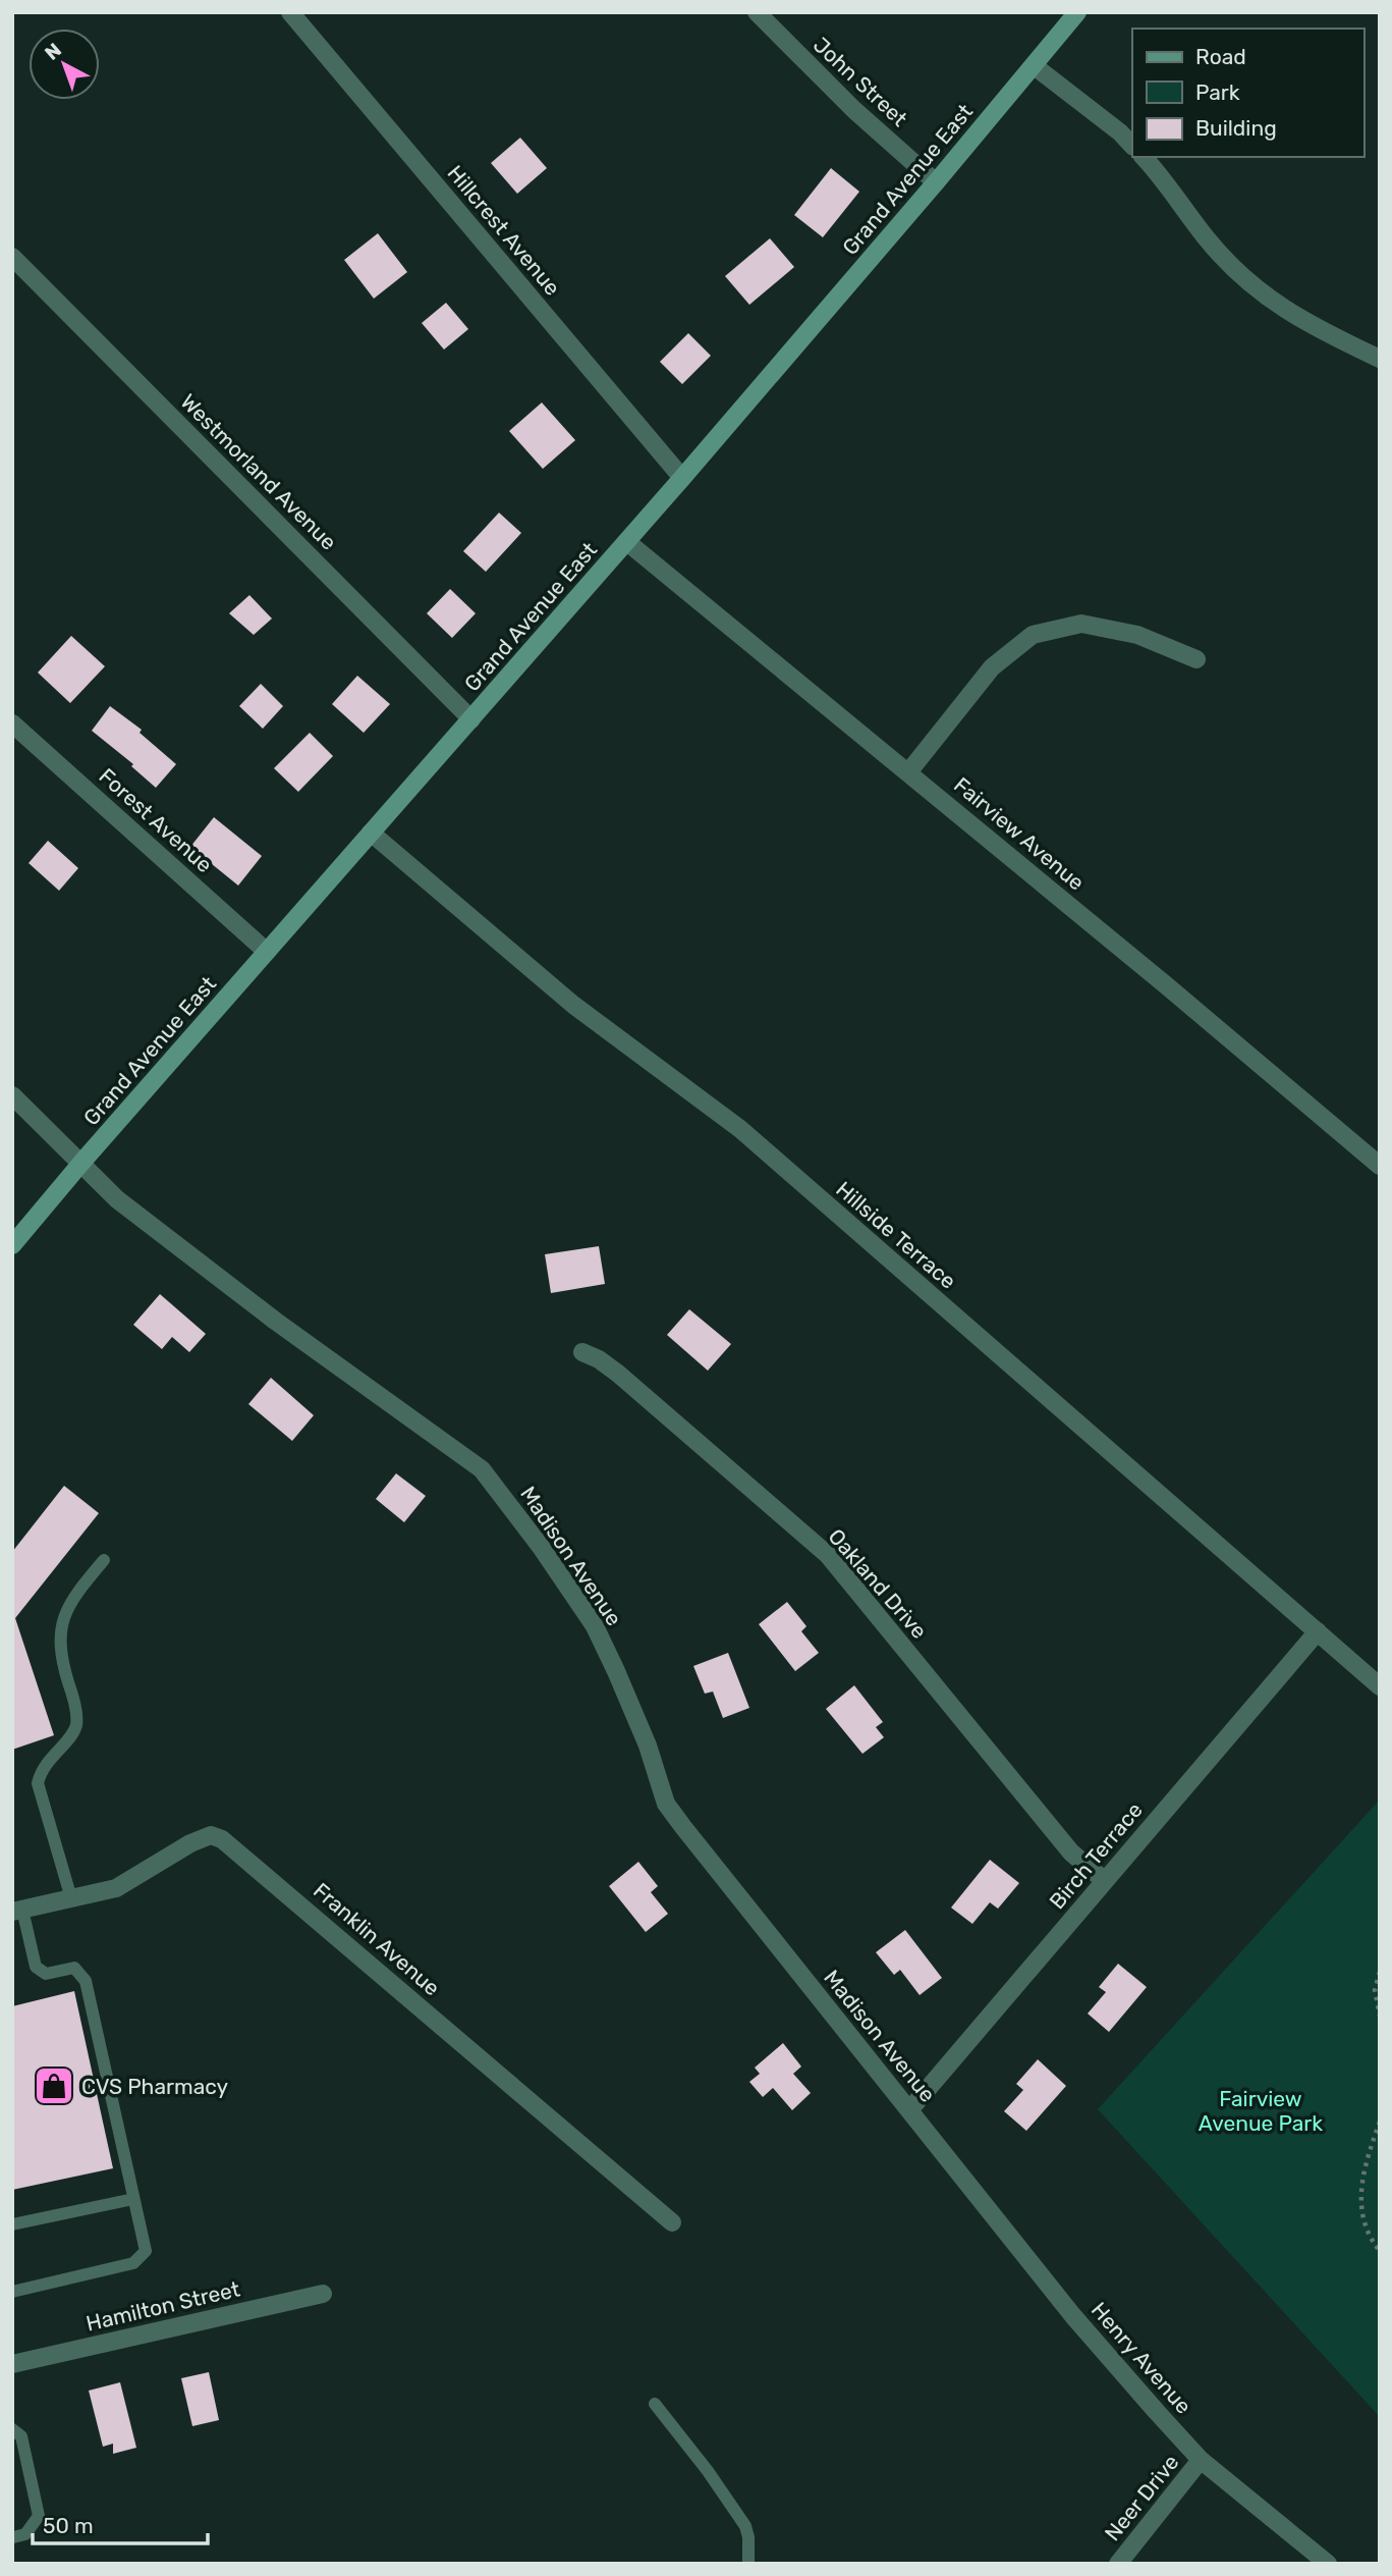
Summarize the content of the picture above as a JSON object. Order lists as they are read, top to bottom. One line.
{"streets":{"main road":["Grand Avenue East"],"street":["John Street","Hillcrest Avenue","Westmorland Avenue","Forest Avenue","Fairview Avenue","Hillside Terrace","Madison Avenue","Oakland Drive","Birch Terrace","Franklin Avenue","Hamilton Street","Henry Avenue","Neer Drive"]},"crossings":[["John Street","Grand Avenue East"],["Grand Avenue East","Hillcrest Avenue"],["Grand Avenue East","Westmorland Avenue"],["Grand Avenue East","Forest Avenue"],["Grand Avenue East","Fairview Avenue"],["Grand Avenue East","Hillside Terrace"],["Grand Avenue East","Madison Avenue"],["Hillside Terrace","Birch Terrace"],["Madison Avenue","Birch Terrace"],["Madison Avenue","Henry Avenue"],["Oakland Drive","Birch Terrace"],["Henry Avenue","Neer Drive"]],"parks":["Fairview Avenue Park"],"places":{"shop":["CVS Pharmacy"]},"legend":["Road","Park","Building"],"scale_bar":"50 m","north":"top left"}
